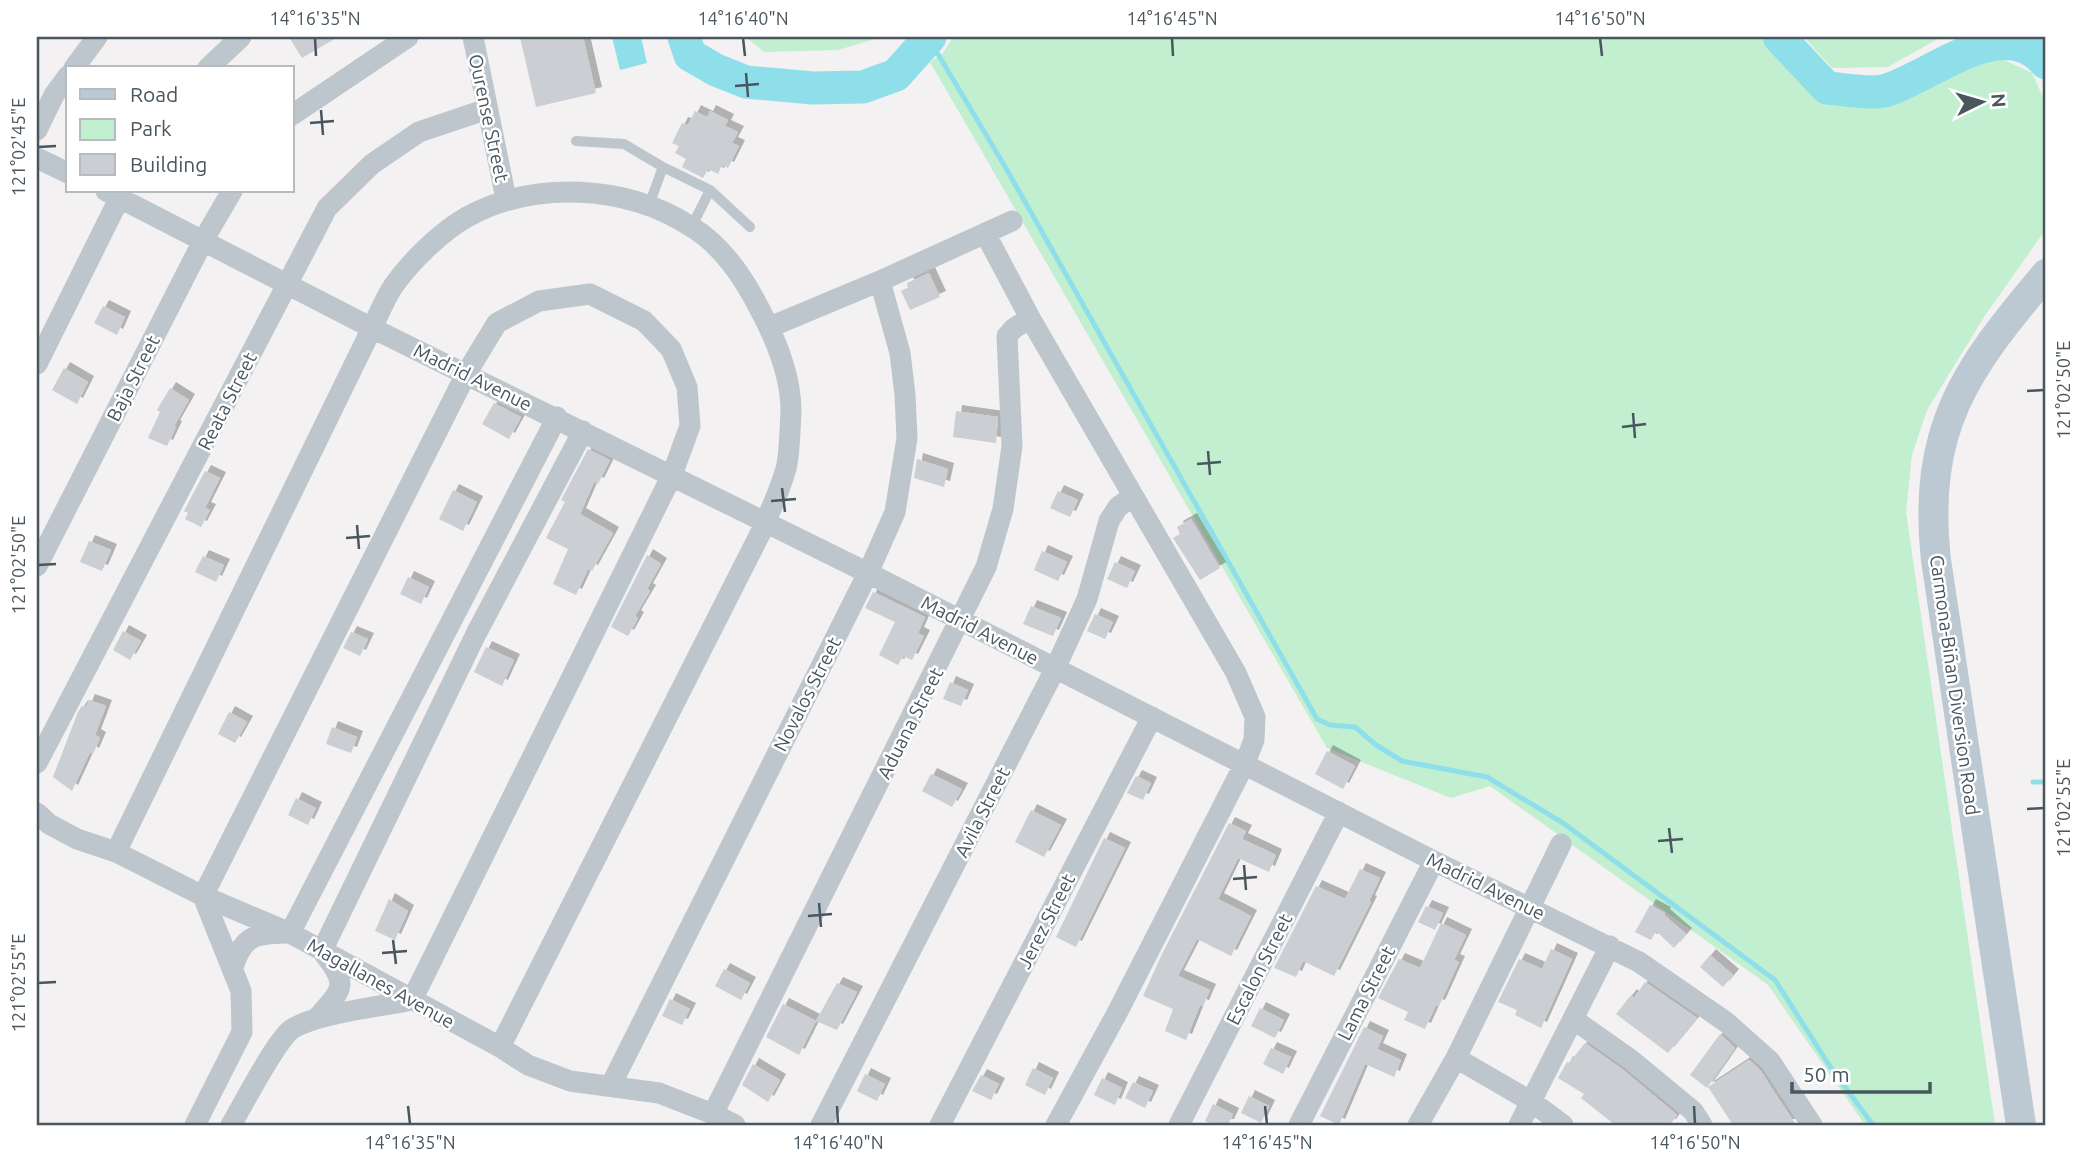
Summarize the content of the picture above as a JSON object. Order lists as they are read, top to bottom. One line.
{"streets":{"main road":["Carmona-Biñan Diversion Road"],"street":["Ourense Street","Madrid Avenue","Baja Street","Reata Street","Novalos Street","Aduana Street","Avila Street","Jerez Street","Escalon Street","Magallanes Avenue","Lama Street"]},"crossings":[["Ourense Street","Reata Street"],["Madrid Avenue","Baja Street"],["Madrid Avenue","Reata Street"],["Madrid Avenue","Novalos Street"],["Madrid Avenue","Aduana Street"],["Madrid Avenue","Avila Street"],["Madrid Avenue","Jerez Street"],["Madrid Avenue","Escalon Street"],["Madrid Avenue","Lama Street"],["Novalos Street","Magallanes Avenue"],["Aduana Street","Magallanes Avenue"]],"legend":["Road","Park","Building"],"scale_bar":"50 m","north":"right","coordinates":["14°16'35\"N","14°16'40\"N","14°16'45\"N","14°16'50\"N","121°02'45\"E","121°02'50\"E","121°02'55\"E"]}
